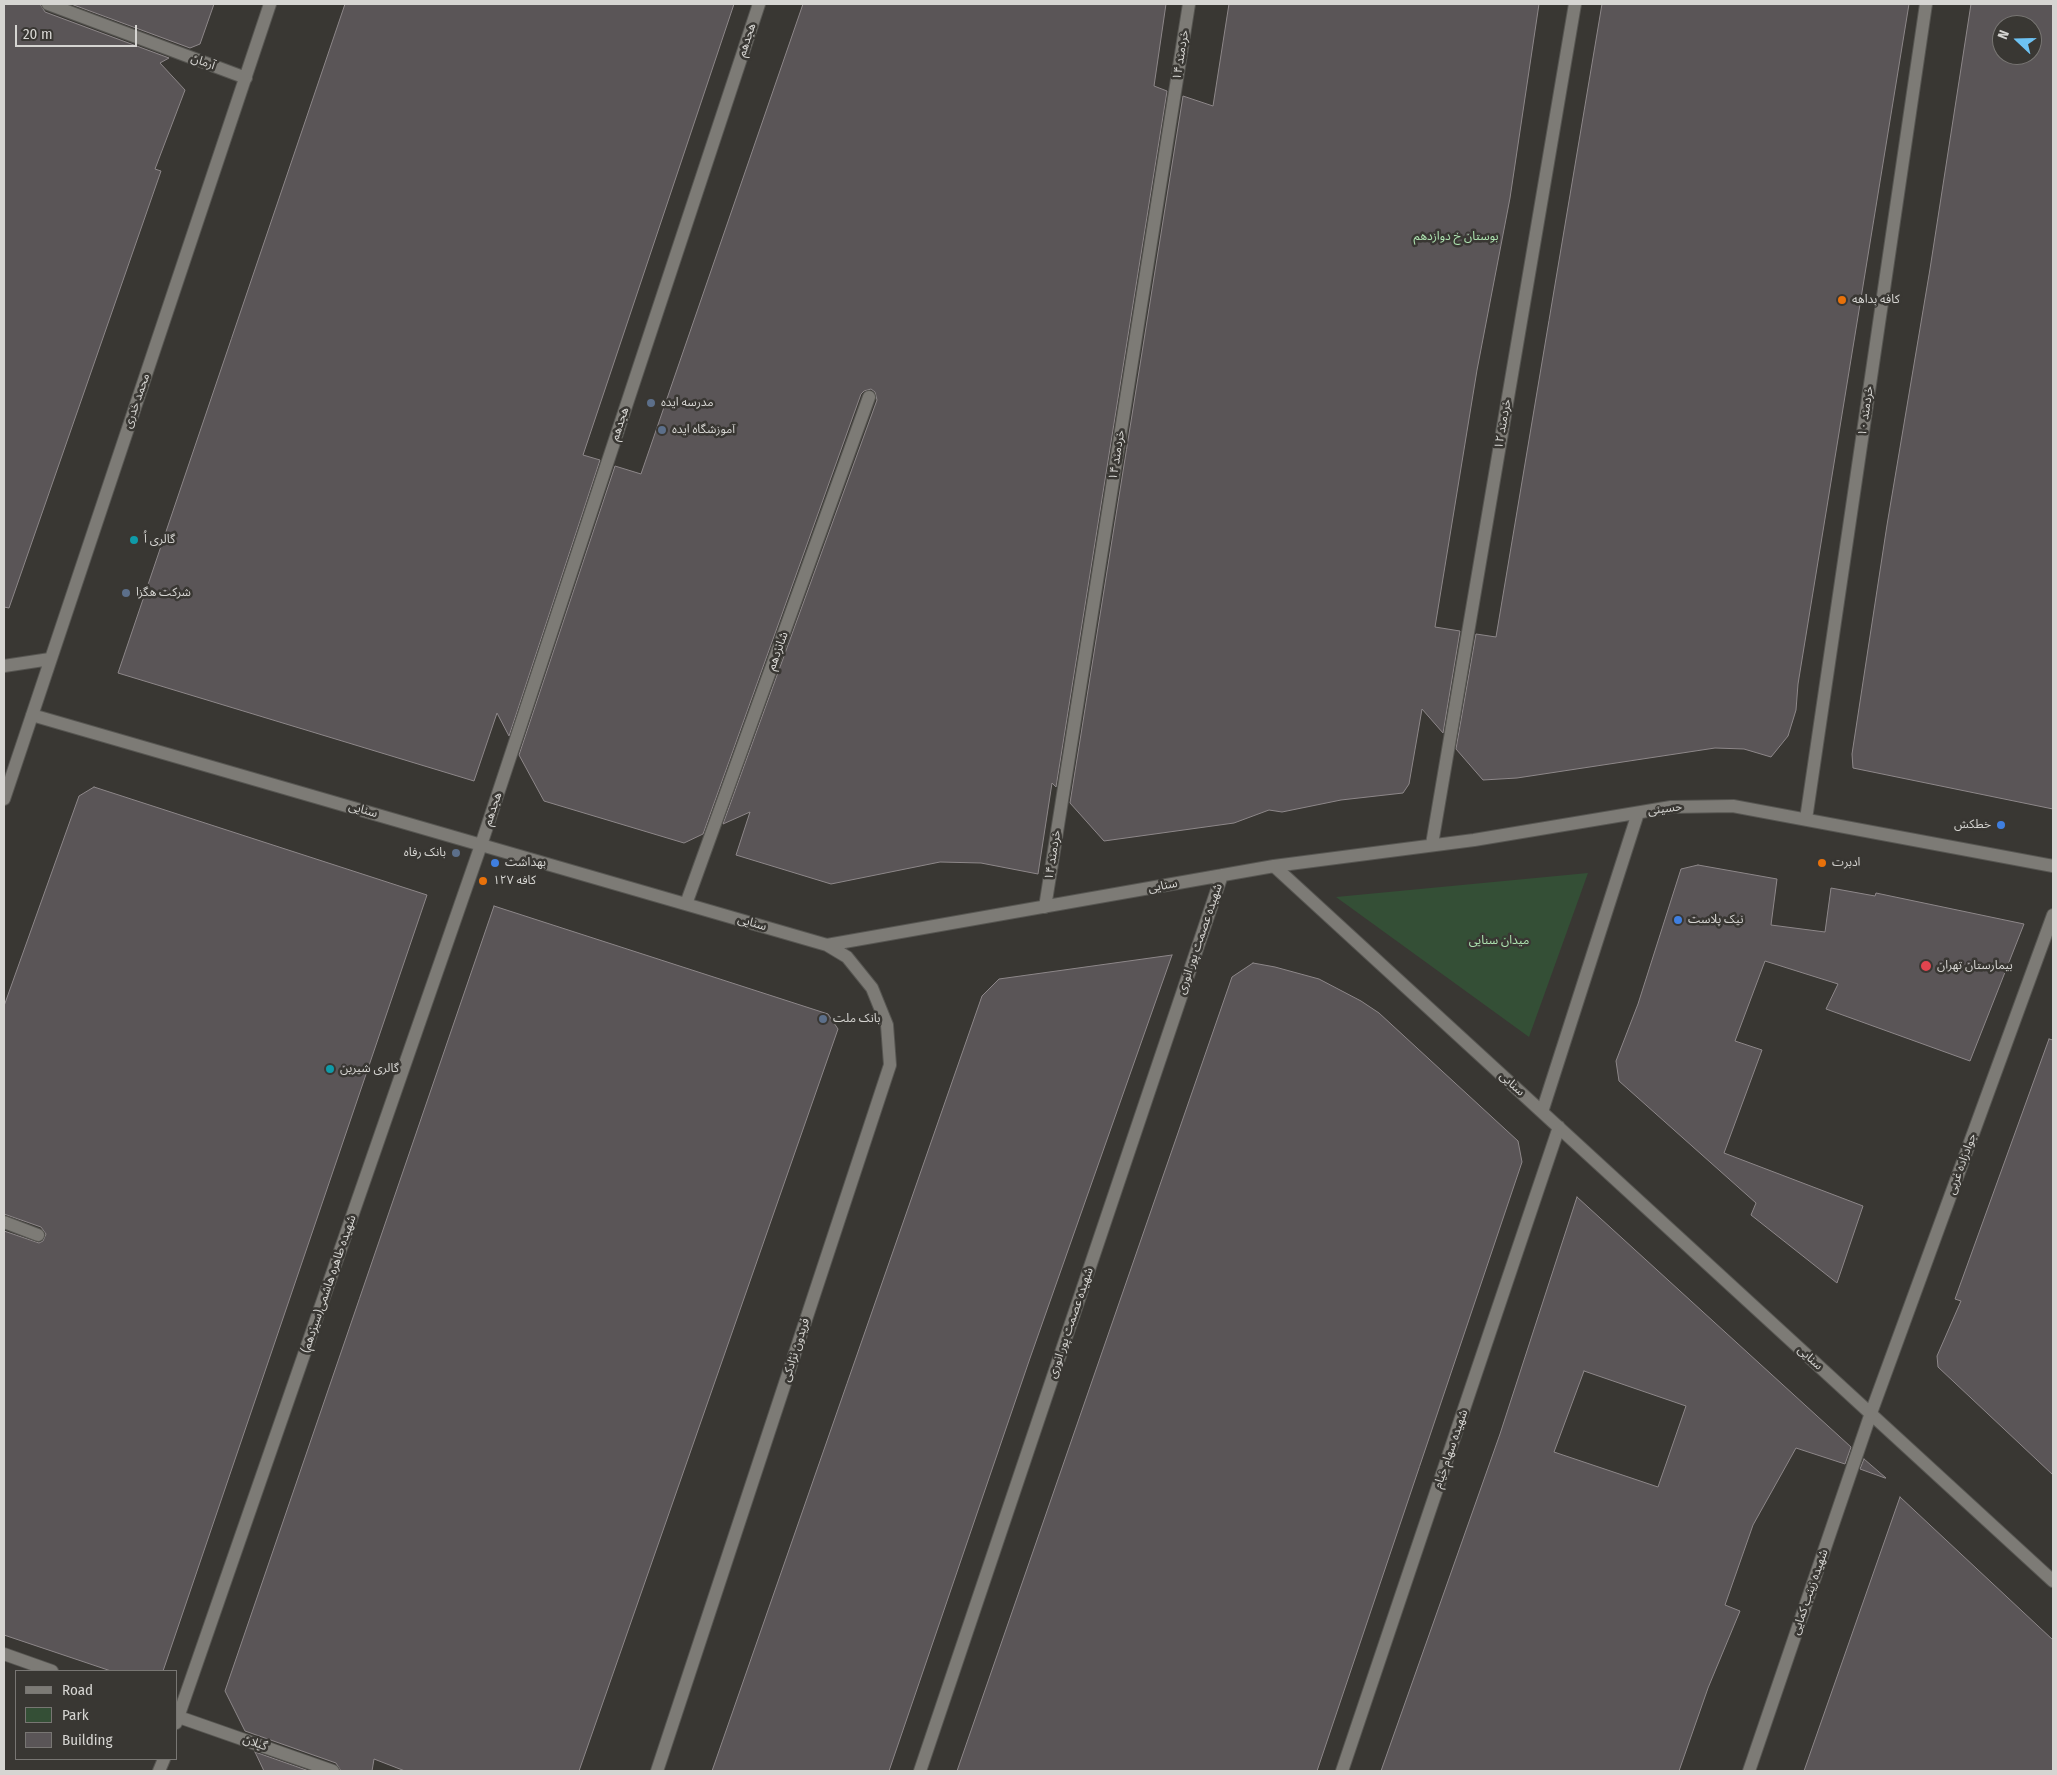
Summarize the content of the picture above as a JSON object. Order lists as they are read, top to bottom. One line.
{"streets":{"street":["هجدهم","خردمند ۱۴","آرمان","محمد خدری","خردمند ۱۰","خردمند ۱۲","شانزدهم","حسینی","سنایی","شهیده عصمت پور انوری","جوادزاده غربی","شهیده طاهره هاشمی(سیزدهم)","فریدون نژادکی","شهیده سهام خیام","شهیده زینب کمایی","گیلان"]},"crossings":[["هجدهم","سنایی"],["هجدهم","شهیده طاهره هاشمی(سیزدهم)"],["خردمند ۱۴","سنایی"],["آرمان","محمد خدری"],["محمد خدری","سنایی"],["خردمند ۱۰","حسینی"],["خردمند ۱۲","حسینی"],["شانزدهم","سنایی"],["حسینی","سنایی"],["سنایی","شهیده عصمت پور انوری"],["سنایی","جوادزاده غربی"],["سنایی","شهیده طاهره هاشمی(سیزدهم)"],["سنایی","فریدون نژادکی"],["سنایی","شهیده سهام خیام"],["سنایی","شهیده زینب کمایی"],["جوادزاده غربی","شهیده زینب کمایی"]],"parks":["بوستان خ دوازدهم","میدان سنایی"],"places":["کافه بداهه","مدرسه ایده","آموزشگاه ایده","گالری اُ","شرکت هگزا","خطکش","بانک رفاه","بهداشت","ادبرت","کافه ۱۲۷","نیک پلاست","بیمارستان تهران","بانک ملت","گالری شیرین"],"legend":["Road","Park","Building"],"scale_bar":"20 m","north":"left"}
